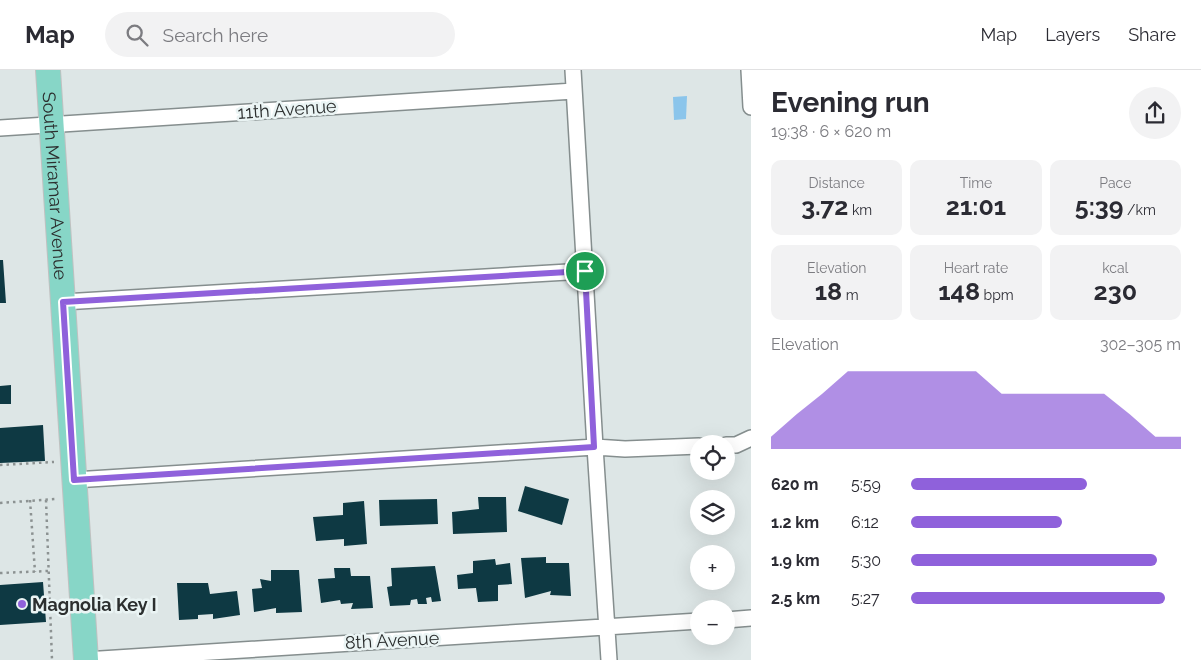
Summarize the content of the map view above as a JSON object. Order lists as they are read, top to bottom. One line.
{"streets":{"main road":["South Miramar Avenue"],"street":["11th Avenue","8th Avenue"]},"crossings":[["11th Avenue","South Miramar Avenue"],["South Miramar Avenue","8th Avenue"]],"places":["Magnolia Key I"],"page":{"header":"Map","search":"Search here","nav":["Map","Layers","Share"],"heading":["Evening run","19:38 · 6 × 620 m"],"stats":[["Distance","3.72 km"],["Time","21:01"],["Pace","5:39 /km"],["Elevation","18 m"],["Heart rate","148 bpm"],["kcal","230"]],"chart":["Elevation","302–305 m"],"map_buttons":["+","−"],"list":[{"name":"620 m","note":"5:59"},{"name":"1.2 km","note":"6:12"},{"name":"1.9 km","note":"5:30"},{"name":"2.5 km","note":"5:27"}]}}
